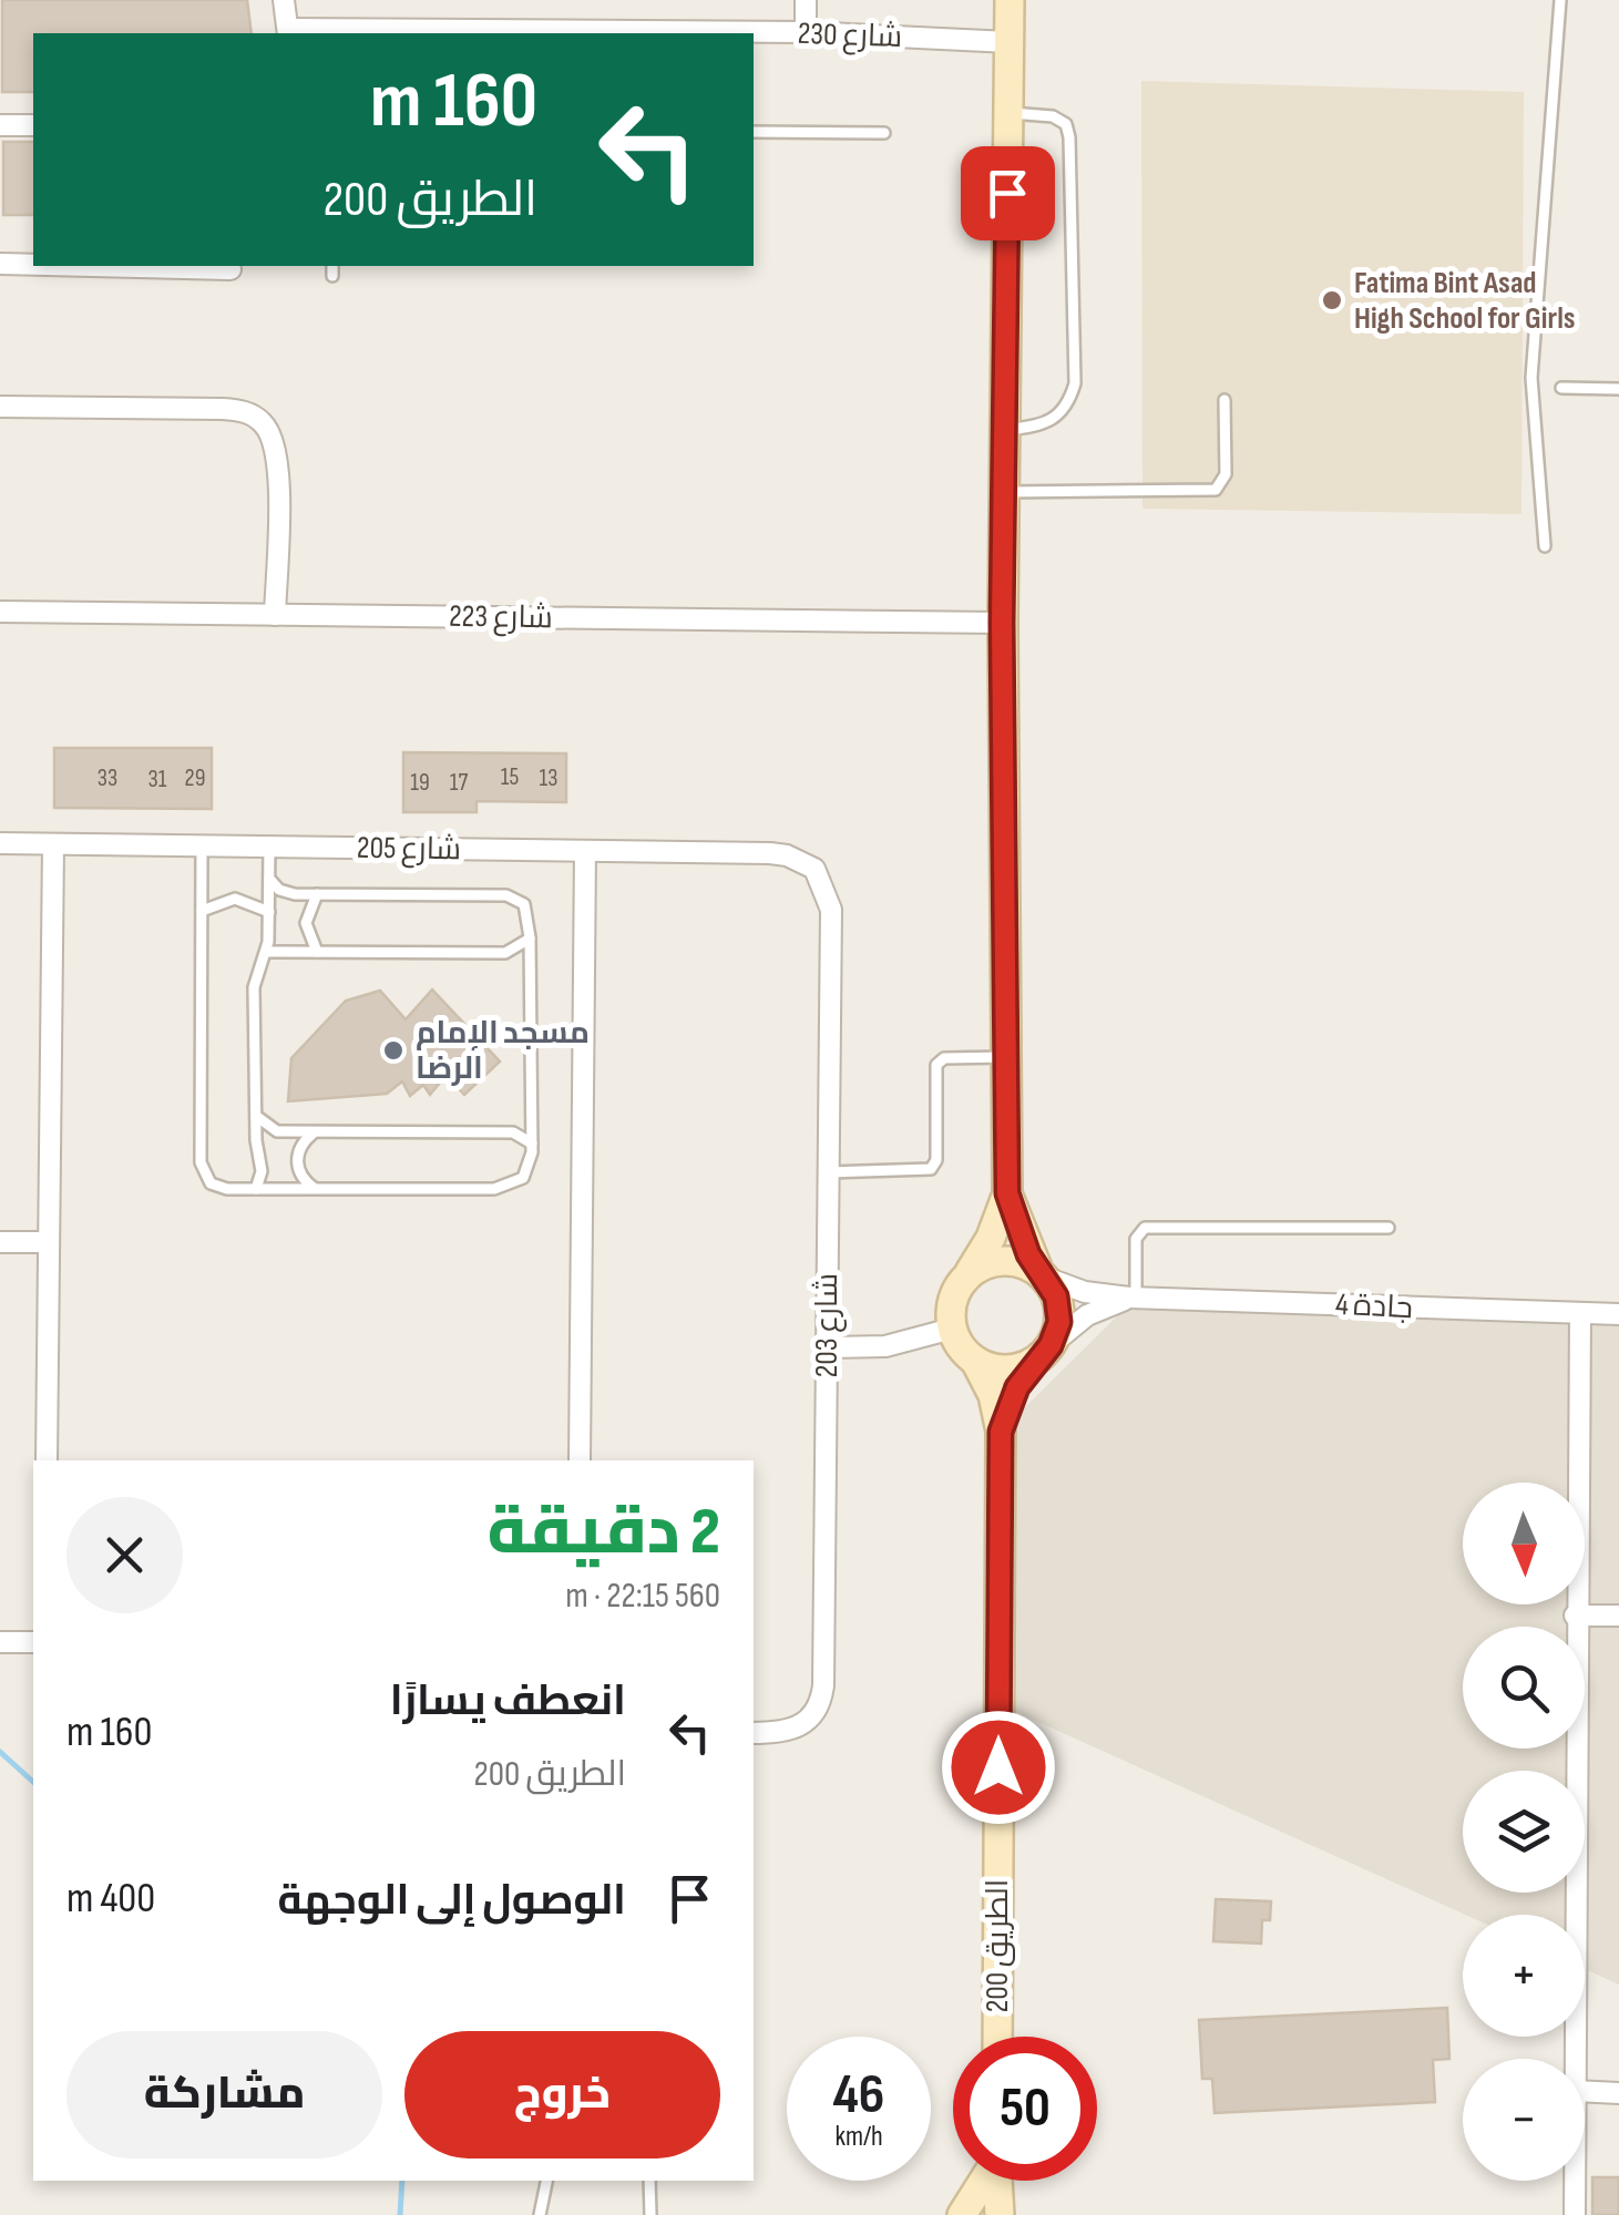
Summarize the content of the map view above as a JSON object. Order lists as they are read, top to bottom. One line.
{"streets":{"main road":["الطريق 200"],"street":["شارع 230","شارع 223","شارع 205","جادة 4","شارع 203"]},"crossings":[["شارع 205","شارع 203"],["جادة 4","الطريق 200"]],"places":["Fatima Bint Asad High School for Girls","مسجد الإمام الرضا"],"house_numbers":["15","33","29","13","31","19","17"],"north":"bottom","page":{"turn":["160 m","الطريق 200"],"heading":["2 دقيقة","560 m · 22:15"],"map_buttons":["+","−"],"list":[{"name":"انعطف يسارًا","note":"الطريق 200","value":"160 m"},{"name":"الوصول إلى الوجهة","value":"400 m"}],"buttons":["خروج","مشاركة"],"speed":"46 km/h","limit":"50"}}
